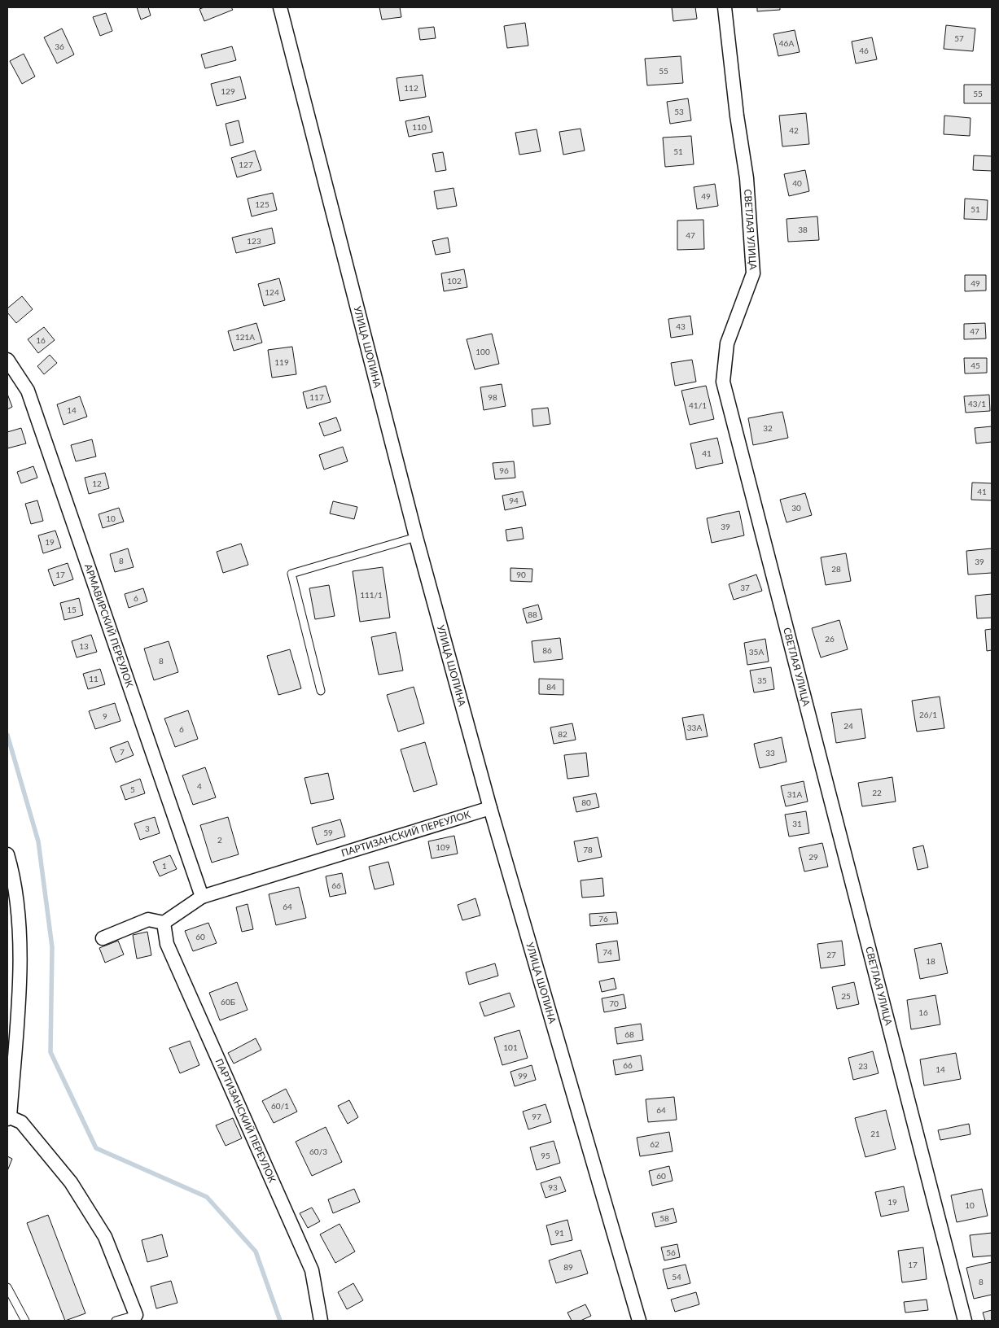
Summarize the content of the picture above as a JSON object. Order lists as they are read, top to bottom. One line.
{"streets":{"street":["СВЕТЛАЯ УЛИЦА","УЛИЦА ШОПИНА","АРМАВИРСКИЙ ПЕРЕУЛОК","ПАРТИЗАНСКИЙ ПЕРЕУЛОК"]},"crossings":[["УЛИЦА ШОПИНА","ПАРТИЗАНСКИЙ ПЕРЕУЛОК"],["АРМАВИРСКИЙ ПЕРЕУЛОК","ПАРТИЗАНСКИЙ ПЕРЕУЛОК"]],"house_numbers":["57","46А","36","46","55","112","129","55","53","110","42","51","127","40","49","125","51","38","47","123","102","49","124","43","47","121А","16","100","119","45","117","98","43/1","41/1","14","32","41","96","12","41","94","30","10","39","19","8","39","28","17","90","37","111/1","6","15","88","26","13","86","35А","8","11","35","84","26/1","9","24","33А","6","82","7","33","4","5","22","31А","80","31","3","59","2","109","78","29","1","66","64","76","60","74","27","18","25","60Б","70","16","68","101","66","23","14","99","60/1","64","97","21","62","60/3","95","60","93","19","10","58","91","56","17","89","54","8"]}
